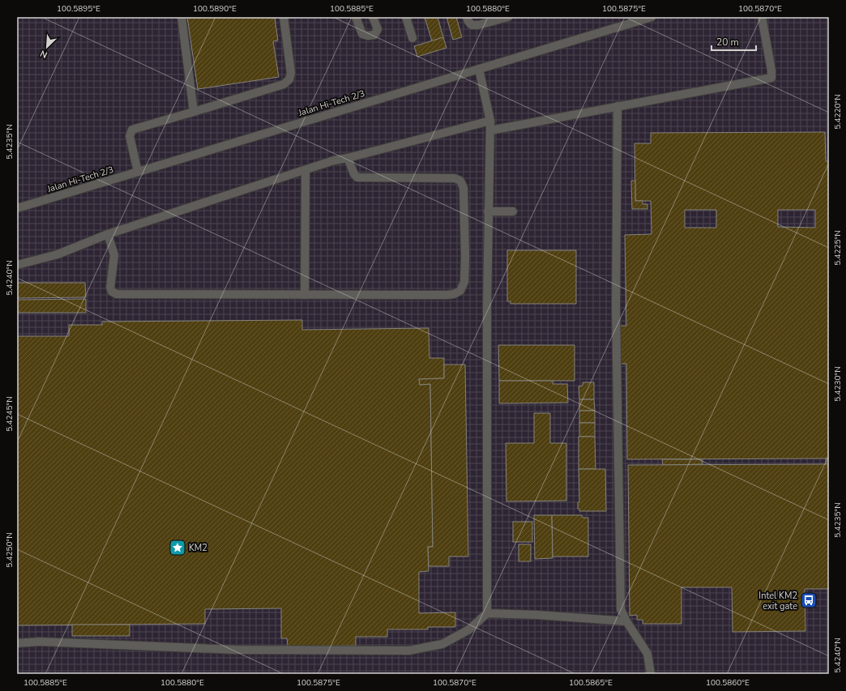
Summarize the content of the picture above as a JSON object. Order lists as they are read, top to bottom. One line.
{"streets":{"street":["Jalan Hi-Tech 2/3"]},"places":{"place":["KM2"],"bus stop":["Intel KM2 exit gate"]},"scale_bar":"20 m","north":"bottom left","coordinates":["100.5895°E","100.5890°E","100.5885°E","100.5880°E","100.5875°E","100.5870°E","5.4220°N","5.4235°N","5.4225°N","5.4240°N","5.4230°N","5.4245°N","5.4250°N","100.5865°E","100.5860°E"]}
